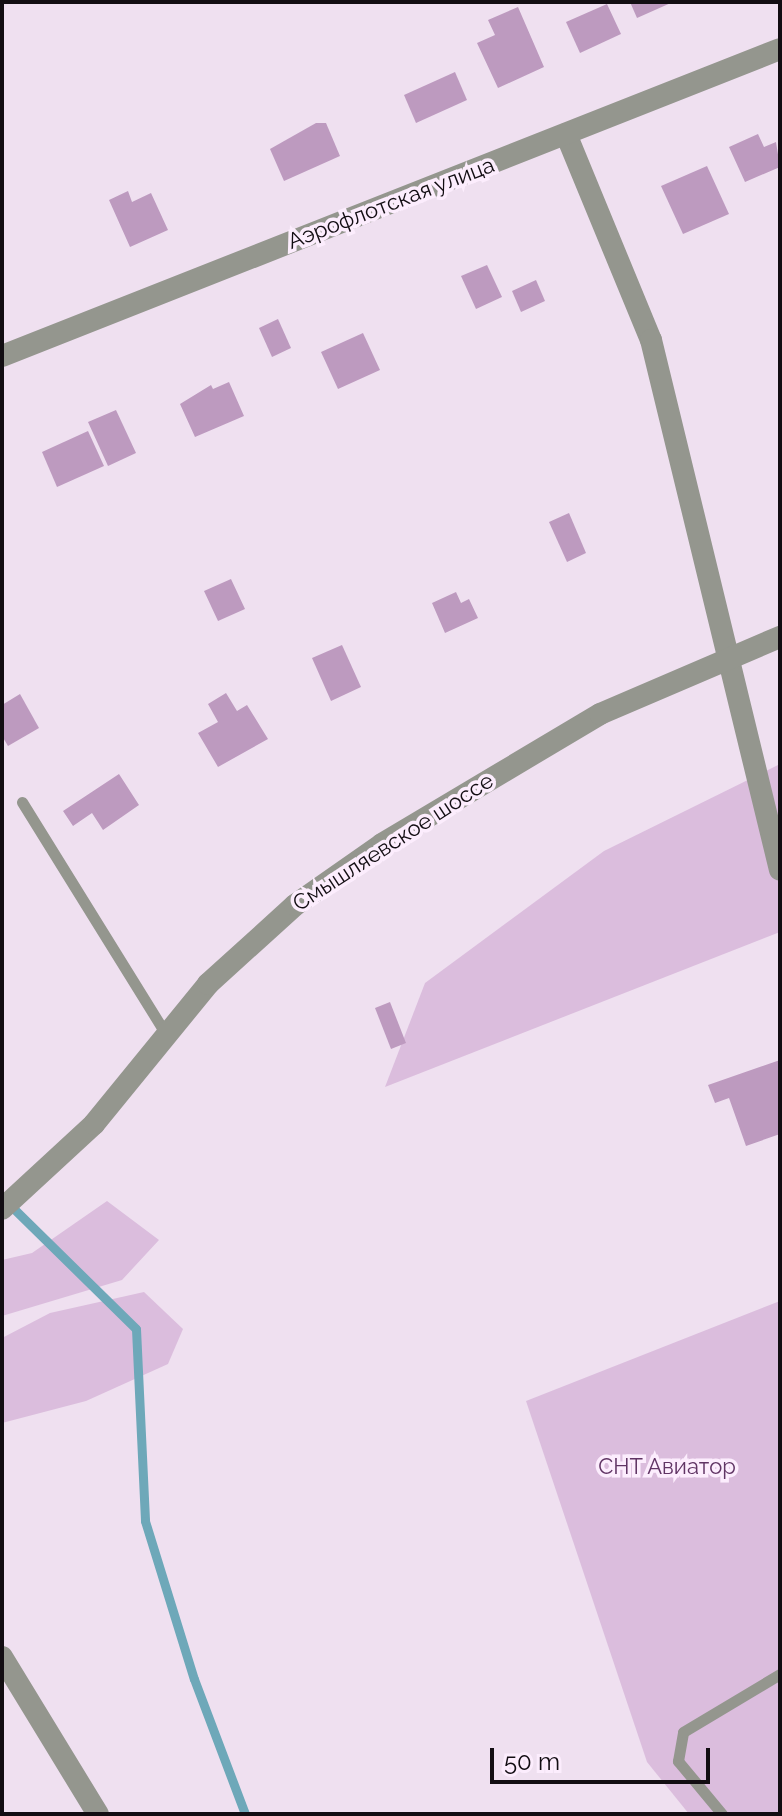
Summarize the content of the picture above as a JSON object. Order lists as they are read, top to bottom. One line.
{"streets":{"street":["Аэрофлотская улица","Смышляевское шоссе"]},"parks":["СНТ Авиатор"],"scale_bar":"50 m"}
